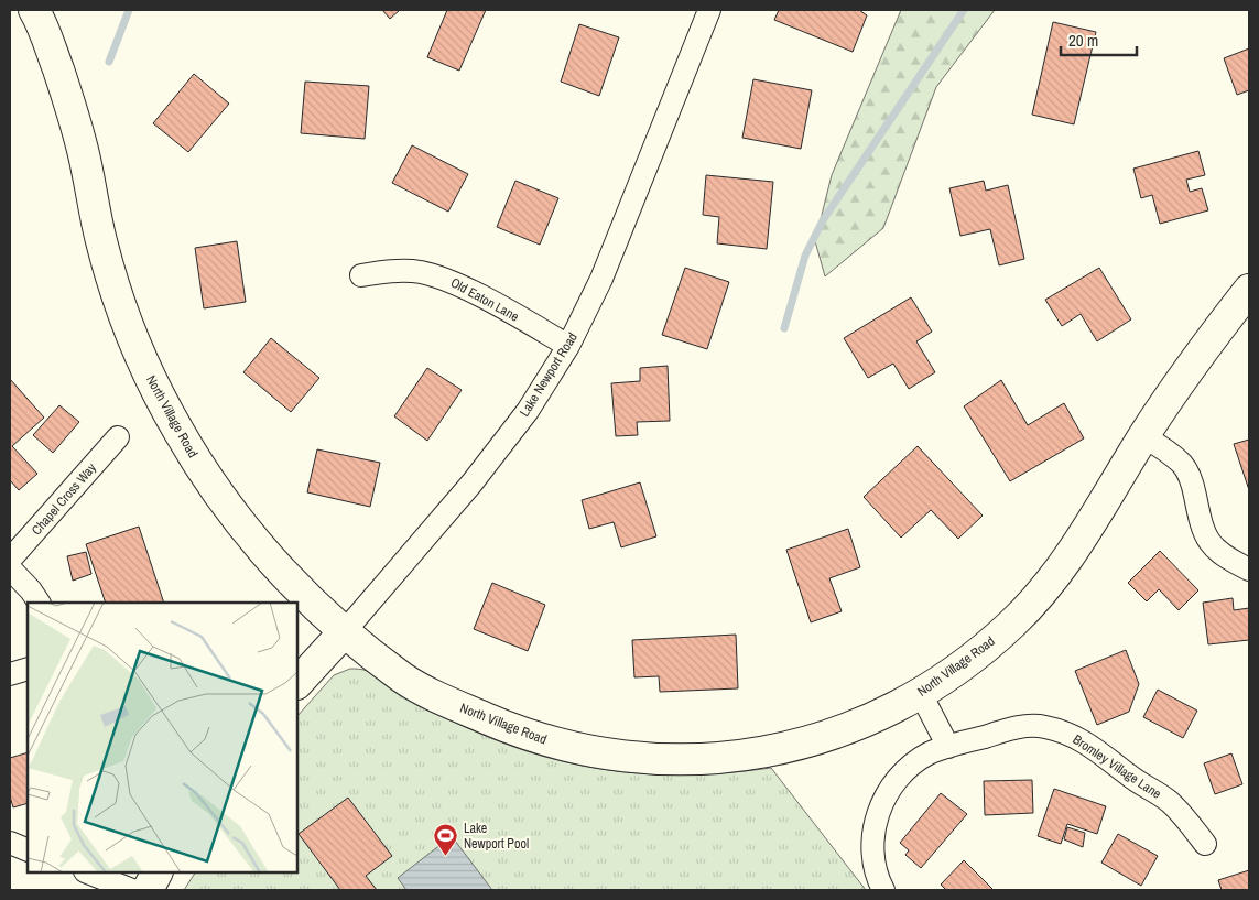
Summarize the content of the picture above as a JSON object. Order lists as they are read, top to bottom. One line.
{"streets":{"street":["Old Eaton Lane","Lake Newport Road","North Village Road","Chapel Cross Way","Bromley Village Lane"]},"crossings":[["Old Eaton Lane","Lake Newport Road"],["Lake Newport Road","North Village Road"]],"places":{"sports":["Lake Newport Pool"]},"scale_bar":"20 m"}
